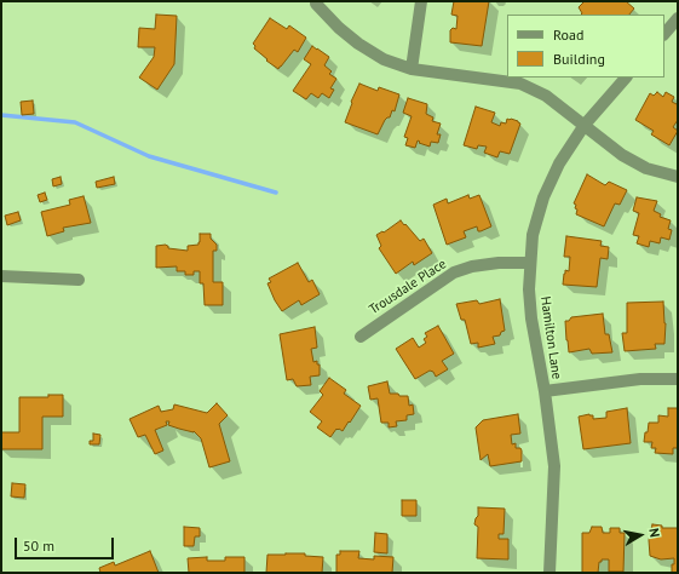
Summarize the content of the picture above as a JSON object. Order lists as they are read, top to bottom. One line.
{"streets":{"street":["Trousdale Place","Hamilton Lane"]},"crossings":[["Trousdale Place","Hamilton Lane"]],"legend":["Road","Building"],"scale_bar":"50 m","north":"right"}
